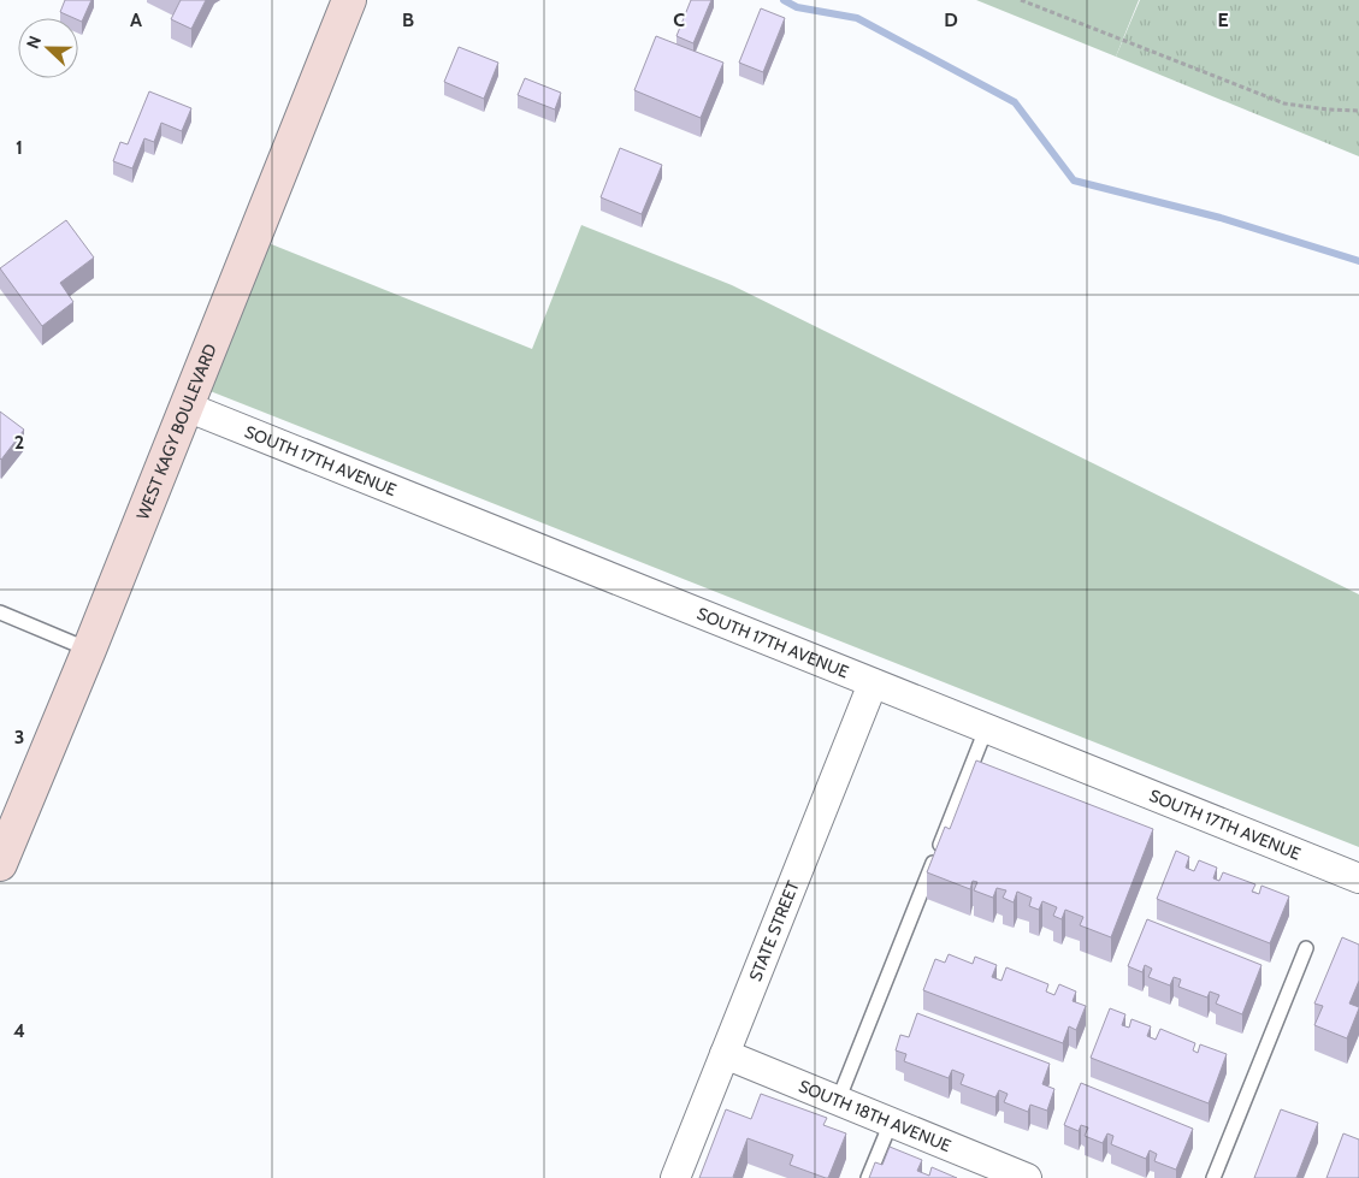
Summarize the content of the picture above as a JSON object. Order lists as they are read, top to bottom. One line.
{"streets":{"main road":["WEST KAGY BOULEVARD"],"street":["SOUTH 17TH AVENUE","STATE STREET","SOUTH 18TH AVENUE"]},"crossings":[["WEST KAGY BOULEVARD","SOUTH 17TH AVENUE"],["SOUTH 17TH AVENUE","STATE STREET"],["STATE STREET","SOUTH 18TH AVENUE"]],"north":"left","grid":{"columns":["A","B","C","D","E"],"rows":["1","2","3","4"]}}
